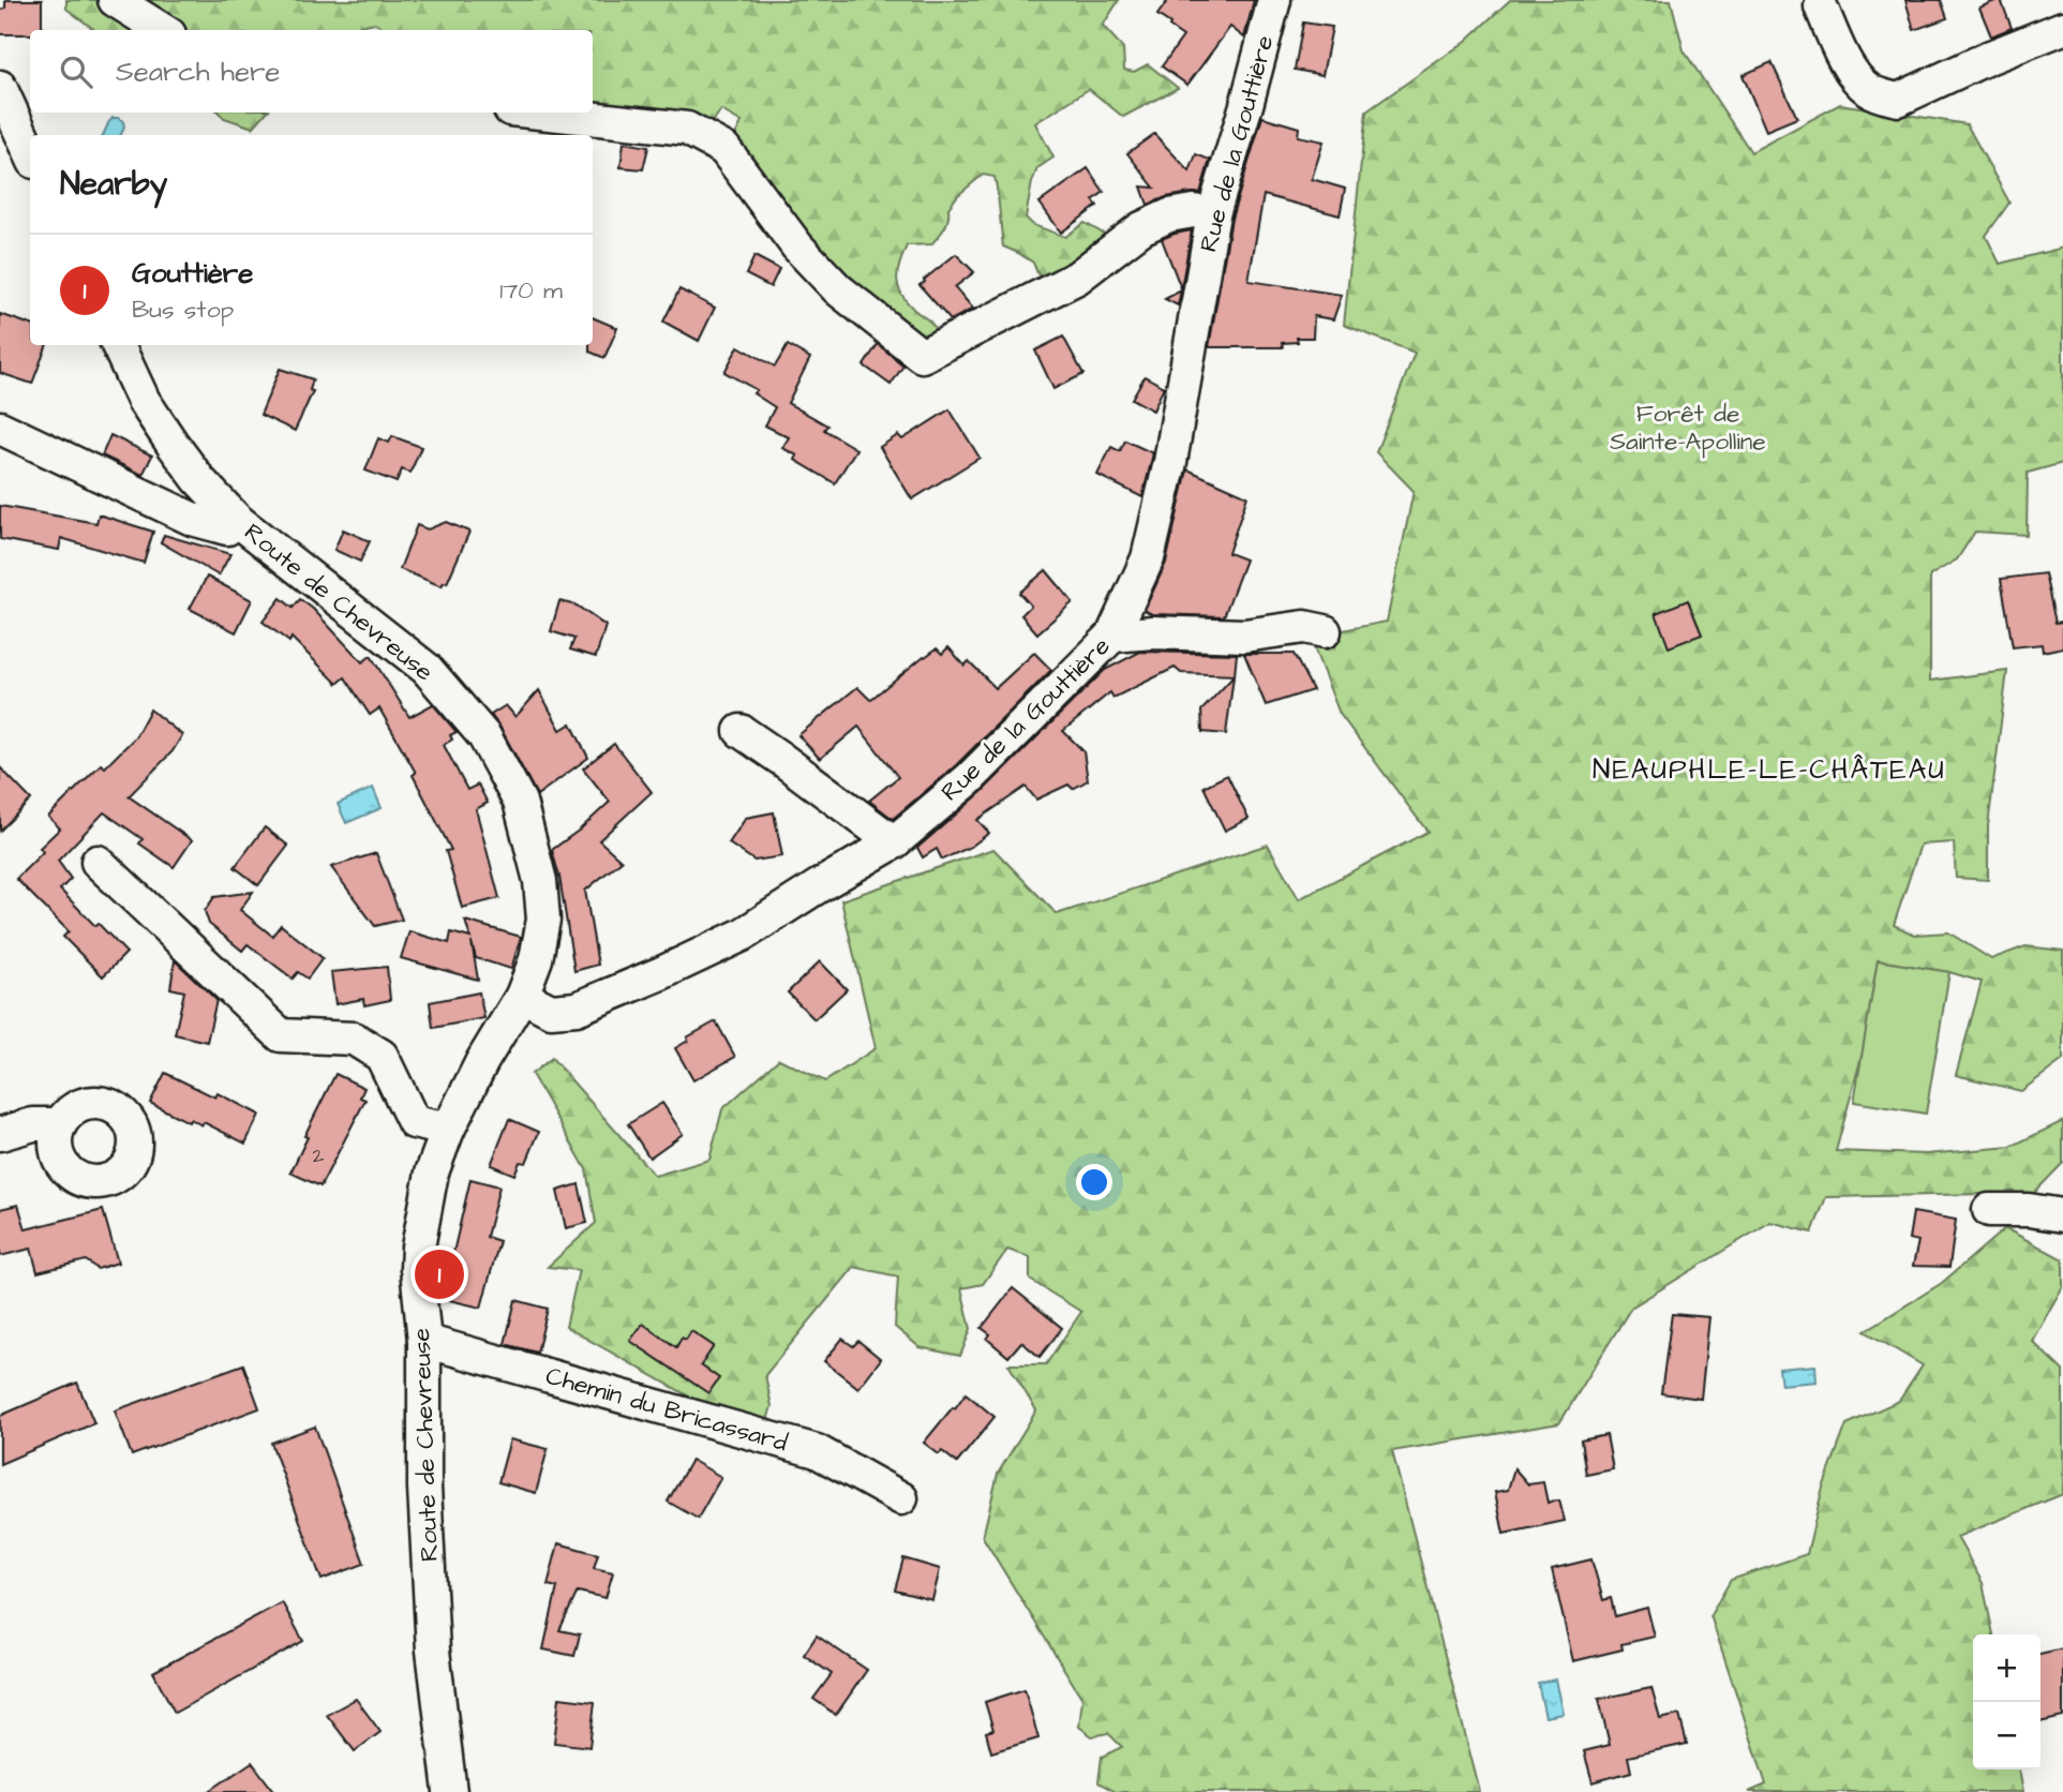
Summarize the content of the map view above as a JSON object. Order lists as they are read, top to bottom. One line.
{"streets":{"street":["Rue de la Gouttière","Route de Chevreuse","Chemin du Bricassard"]},"crossings":[["Rue de la Gouttière","Route de Chevreuse"],["Route de Chevreuse","Chemin du Bricassard"]],"districts":["NEAUPHLE-LE-CHÂTEAU"],"parks":["Forêt de Sainte-Apolline"],"house_numbers":["2"],"page":{"search":"Search here","heading":"Nearby","list":[{"mark":"1","name":"Gouttière","note":"Bus stop","value":"170 m"}],"pins":"1","map_buttons":["+","−"]}}
